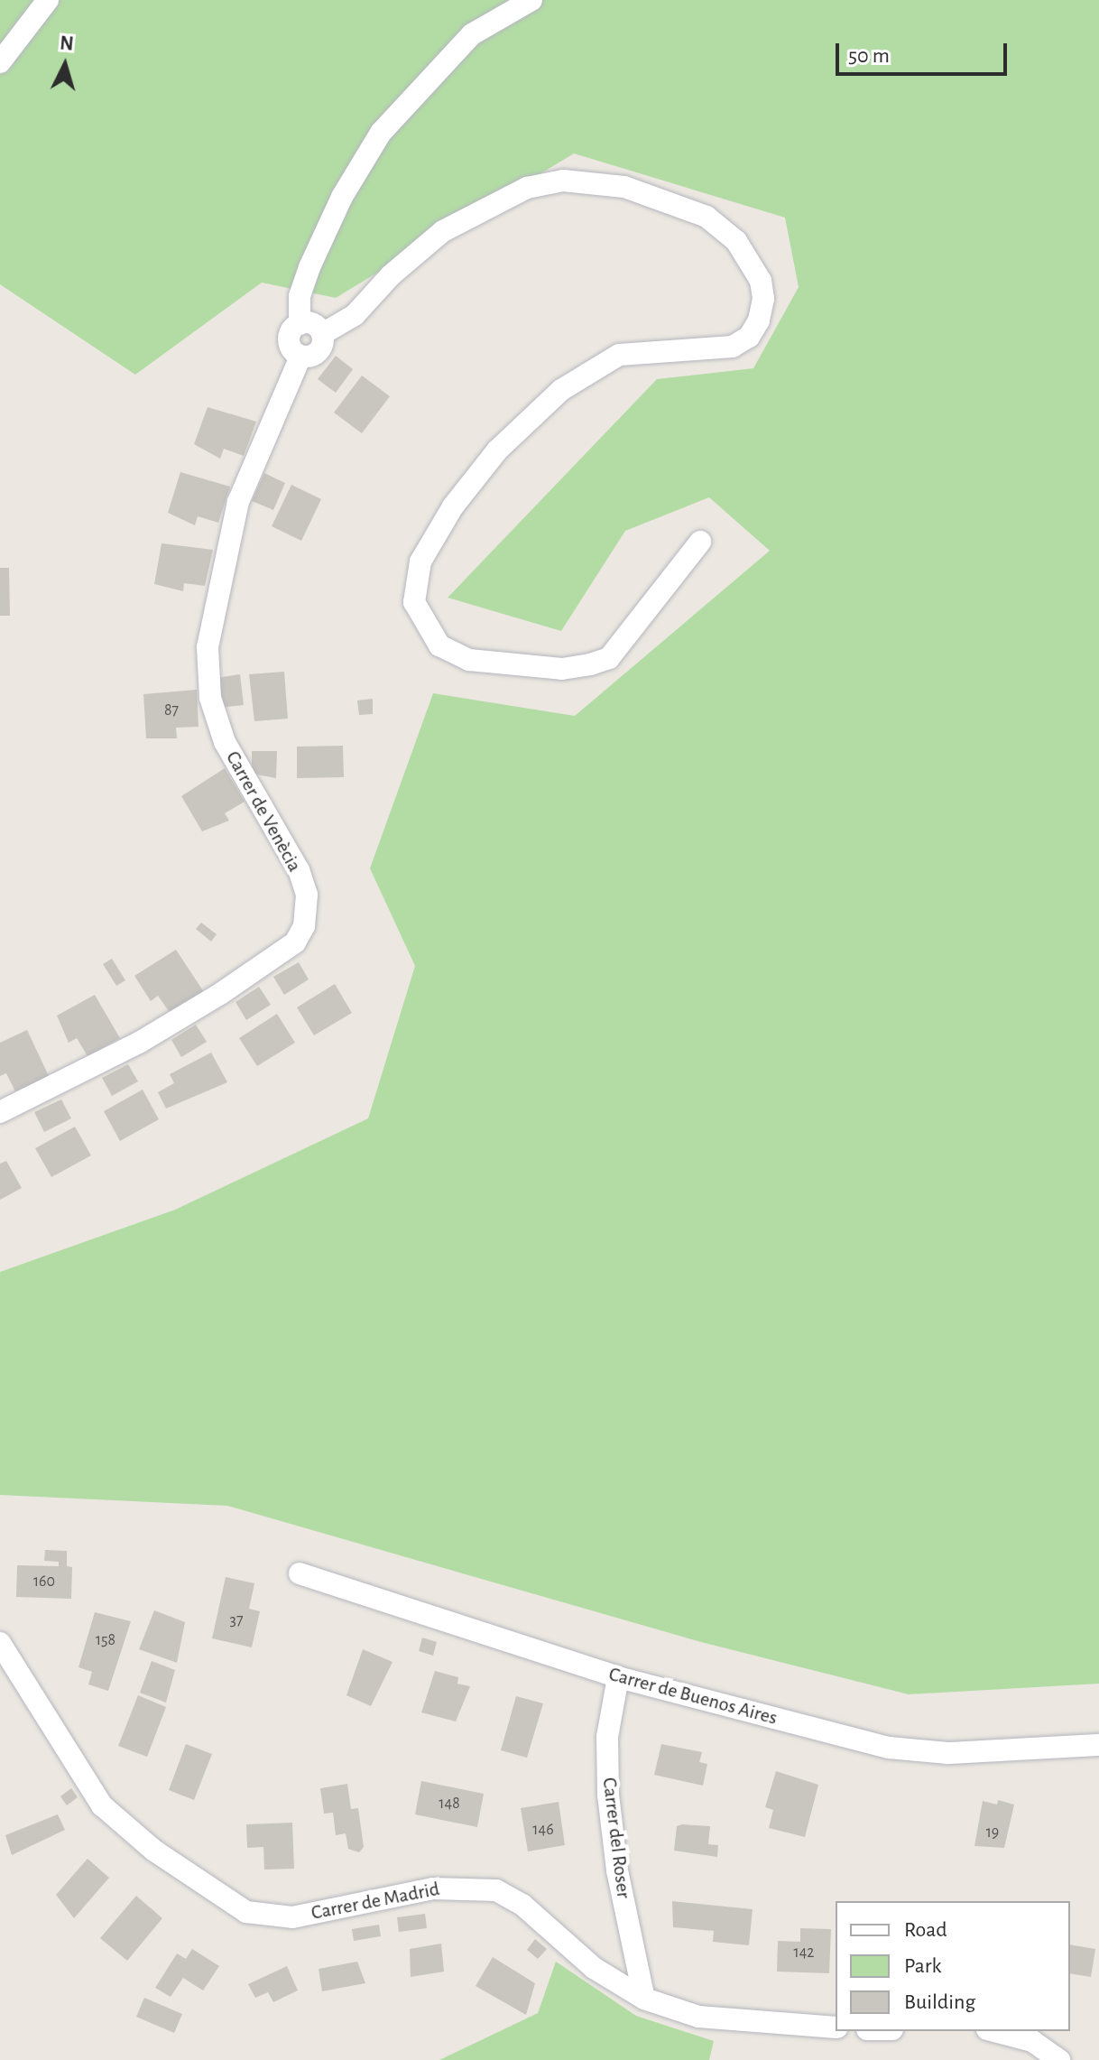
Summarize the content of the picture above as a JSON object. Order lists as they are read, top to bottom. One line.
{"streets":{"street":["Carrer de Venècia","Carrer de Buenos Aires","Carrer del Roser","Carrer de Madrid"]},"crossings":[["Carrer de Buenos Aires","Carrer del Roser"],["Carrer del Roser","Carrer de Madrid"]],"house_numbers":["87","160","37","158","148","146","19","142"],"legend":["Road","Park","Building"],"scale_bar":"50 m","north":"top"}
